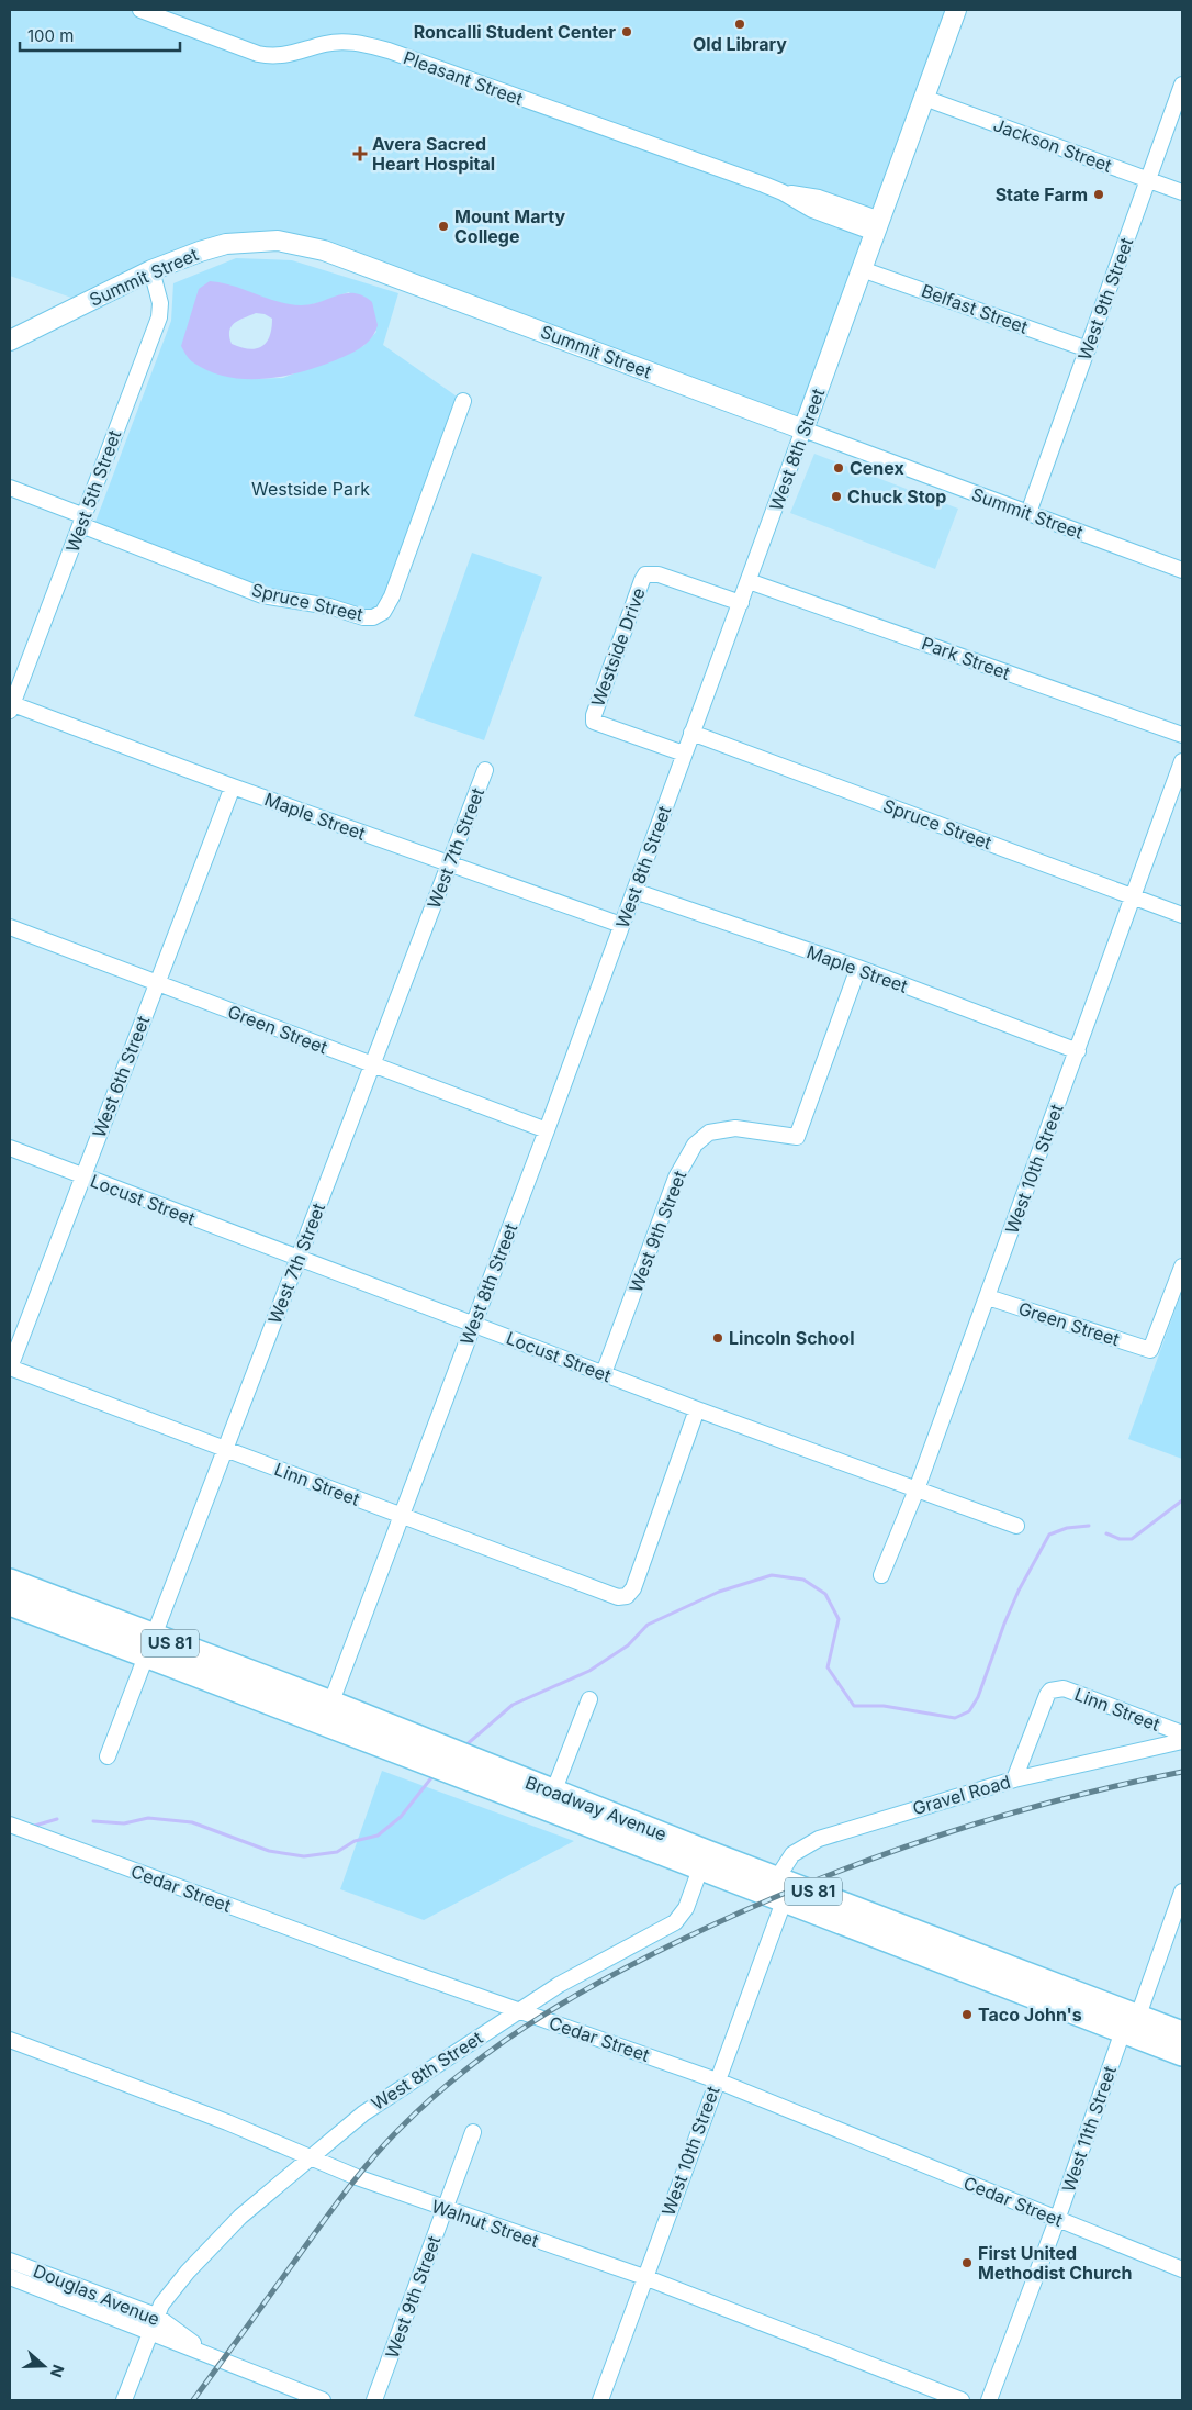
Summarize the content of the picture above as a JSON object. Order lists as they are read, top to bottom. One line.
{"streets":{"highway":["US 81","Broadway Avenue"],"main road":["Summit Street","West 8th Street"],"street":["Pleasant Street","Jackson Street","West 9th Street","Belfast Street","West 5th Street","Spruce Street","Westside Drive","Park Street","Maple Street","West 7th Street","Green Street","West 6th Street","West 10th Street","Locust Street","Linn Street","Gravel Road","Cedar Street","West 11th Street","Walnut Street","Douglas Avenue"]},"crossings":[["Pleasant Street","West 8th Street"],["Jackson Street","West 9th Street"],["Jackson Street","West 8th Street"],["Summit Street","West 9th Street"],["Summit Street","West 8th Street"],["Summit Street","West 5th Street"],["West 9th Street","Belfast Street"],["West 9th Street","Maple Street"],["West 9th Street","Locust Street"],["West 9th Street","Walnut Street"],["Belfast Street","West 8th Street"],["West 8th Street","Spruce Street"],["West 8th Street","Westside Drive"],["West 8th Street","Park Street"],["West 8th Street","Maple Street"],["West 8th Street","Green Street"],["West 8th Street","Locust Street"],["West 8th Street","Linn Street"],["West 8th Street","Broadway Avenue"],["West 8th Street","Cedar Street"],["West 8th Street","Walnut Street"],["West 8th Street","Douglas Avenue"],["West 5th Street","Spruce Street"],["West 5th Street","Maple Street"],["Spruce Street","West 10th Street"],["Maple Street","West 7th Street"],["Maple Street","West 6th Street"],["Maple Street","West 10th Street"],["West 7th Street","Green Street"],["West 7th Street","Locust Street"],["West 7th Street","Linn Street"],["West 7th Street","Broadway Avenue"],["Green Street","West 6th Street"],["Green Street","West 10th Street"],["West 6th Street","Locust Street"],["West 6th Street","Linn Street"],["West 10th Street","Locust Street"],["West 10th Street","Gravel Road"],["West 10th Street","Broadway Avenue"],["West 10th Street","Cedar Street"],["West 10th Street","Walnut Street"],["Locust Street","Linn Street"],["Linn Street","Gravel Road"],["Gravel Road","Broadway Avenue"],["Broadway Avenue","West 11th Street"],["Cedar Street","West 11th Street"]],"parks":["Westside Park"],"places":{"other":["Old Library","Roncalli Student Center","State Farm","Mount Marty College","Cenex","Chuck Stop","Lincoln School","Taco John's","First United Methodist Church"],"health":["Avera Sacred Heart Hospital"]},"scale_bar":"100 m","north":"right"}
